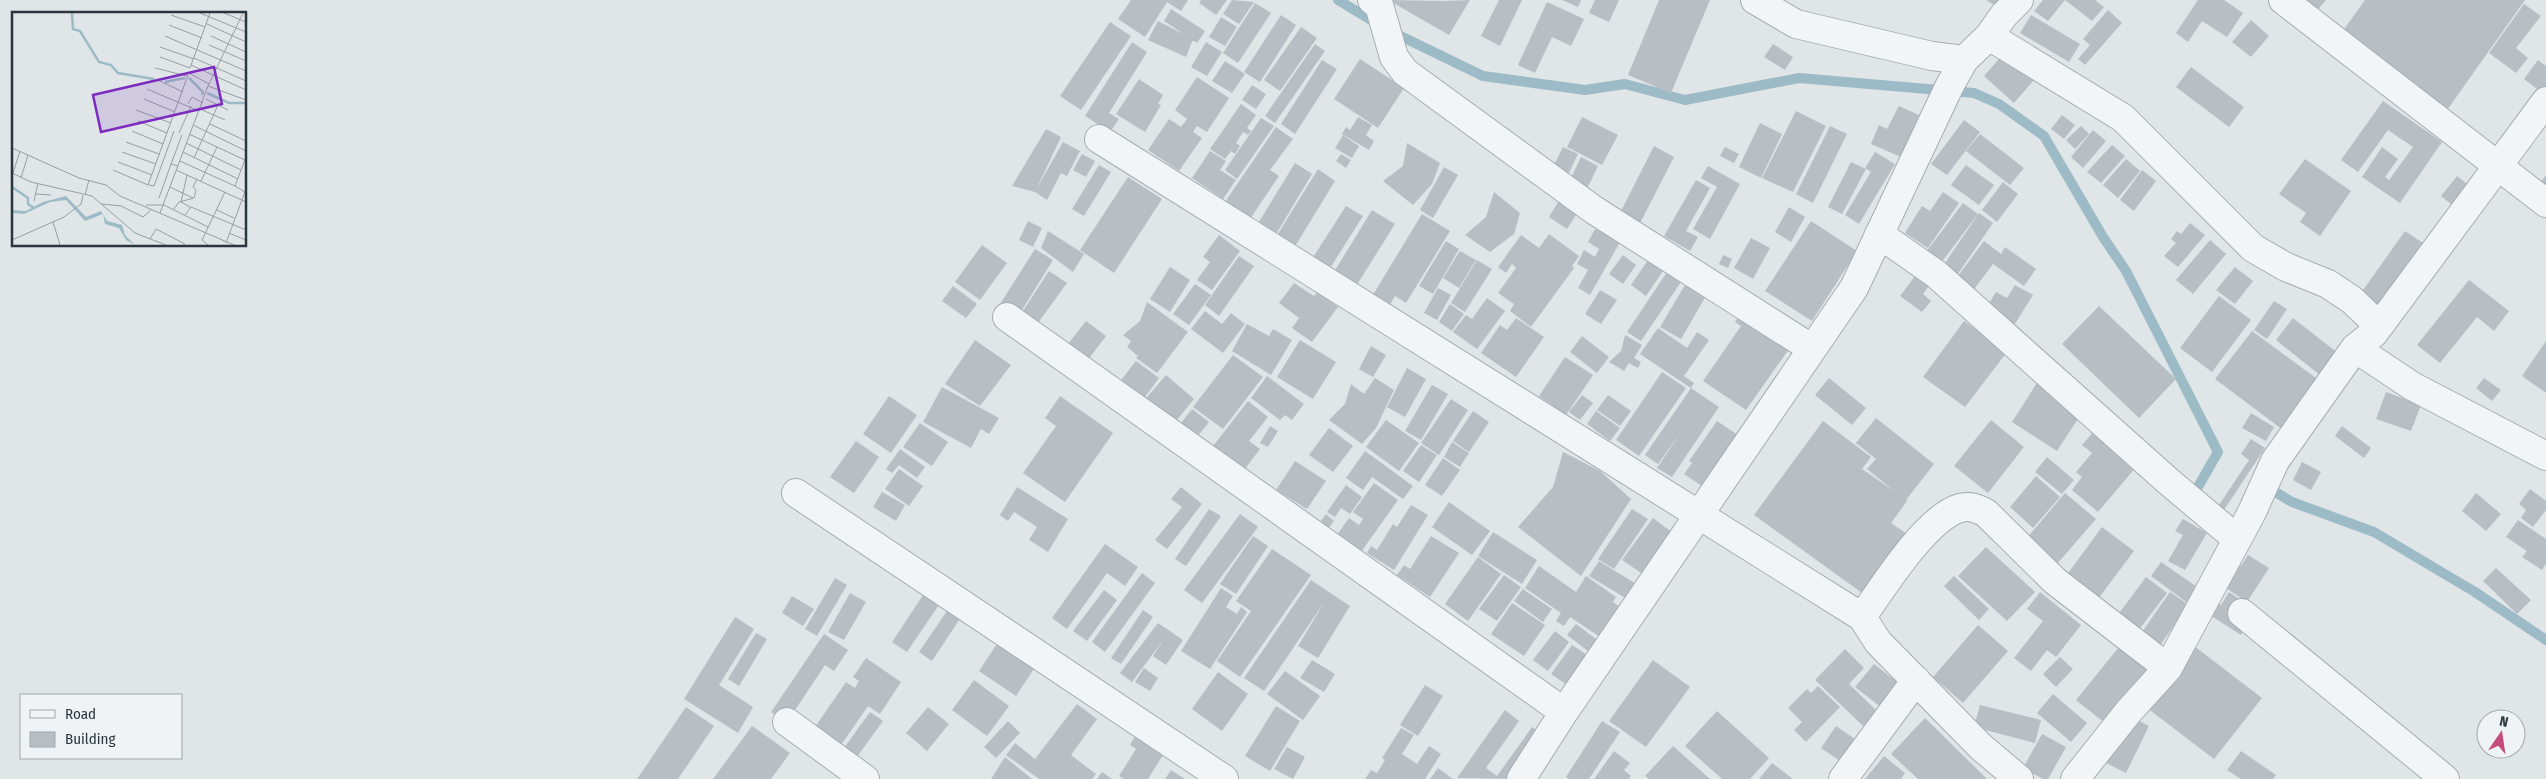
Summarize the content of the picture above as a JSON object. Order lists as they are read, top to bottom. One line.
{"legend":["Road","Building"],"north":"top"}
